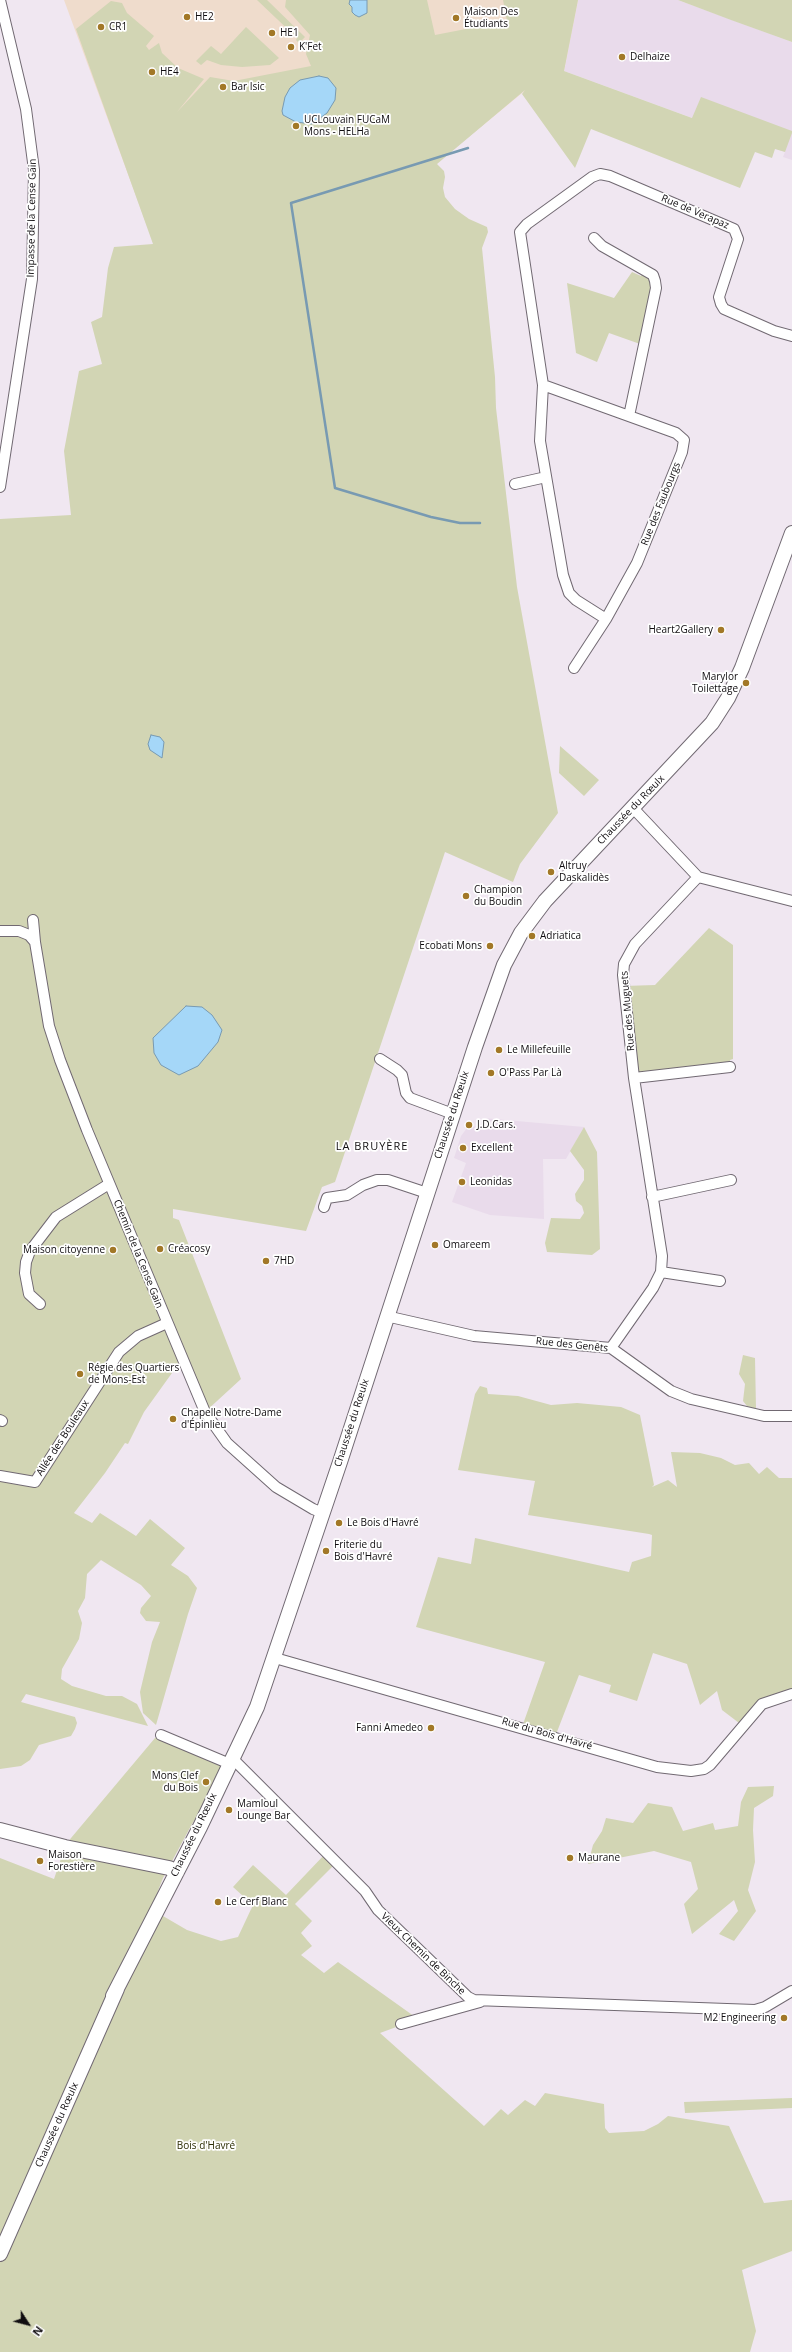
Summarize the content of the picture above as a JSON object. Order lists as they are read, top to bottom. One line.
{"streets":{"main road":["Chaussée du Rœulx"],"street":["Rue de Verapaz","Impasse de la Cense Gain","Rue des Faubourgs","Rue des Muguets","Chemin de la Cense Gain","Rue des Genêts","Allée des Bouleaux","Rue du Bois d'Havré","Vieux Chemin de Binche"]},"crossings":[["Rue de Verapaz","Rue des Faubourgs"],["Chaussée du Rœulx","Chemin de la Cense Gain"],["Chaussée du Rœulx","Rue des Genêts"],["Chaussée du Rœulx","Rue du Bois d'Havré"],["Chaussée du Rœulx","Vieux Chemin de Binche"],["Rue des Muguets","Rue des Genêts"],["Chemin de la Cense Gain","Allée des Bouleaux"]],"districts":["LA BRUYÈRE"],"parks":["Bois d'Havré"],"places":["HE2","Maison Des Étudiants","CR1","HE1","K'Fet","Delhaize","HE4","Bar Isic","UCLouvain FUCaM Mons - HELHa","Heart2Gallery","Marylor Toilettage","Altruy Daskalidès","Champion du Boudin","Adriatica","Ecobati Mons","Le Millefeuille","O'Pass Par Là","J.D.Cars.","Excellent","Leonidas","Omareem","Créacosy","Maison citoyenne","7HD","Régie des Quartiers de Mons-Est","Chapelle Notre-Dame d'Épinlieu","Le Bois d'Havré","Friterie du Bois d'Havré","Fanni Amedeo","Mons Clef du Bois","Mamloul Lounge Bar","Maurane","Maison Forestière","Le Cerf Blanc","M2 Engineering"],"north":"bottom right"}
